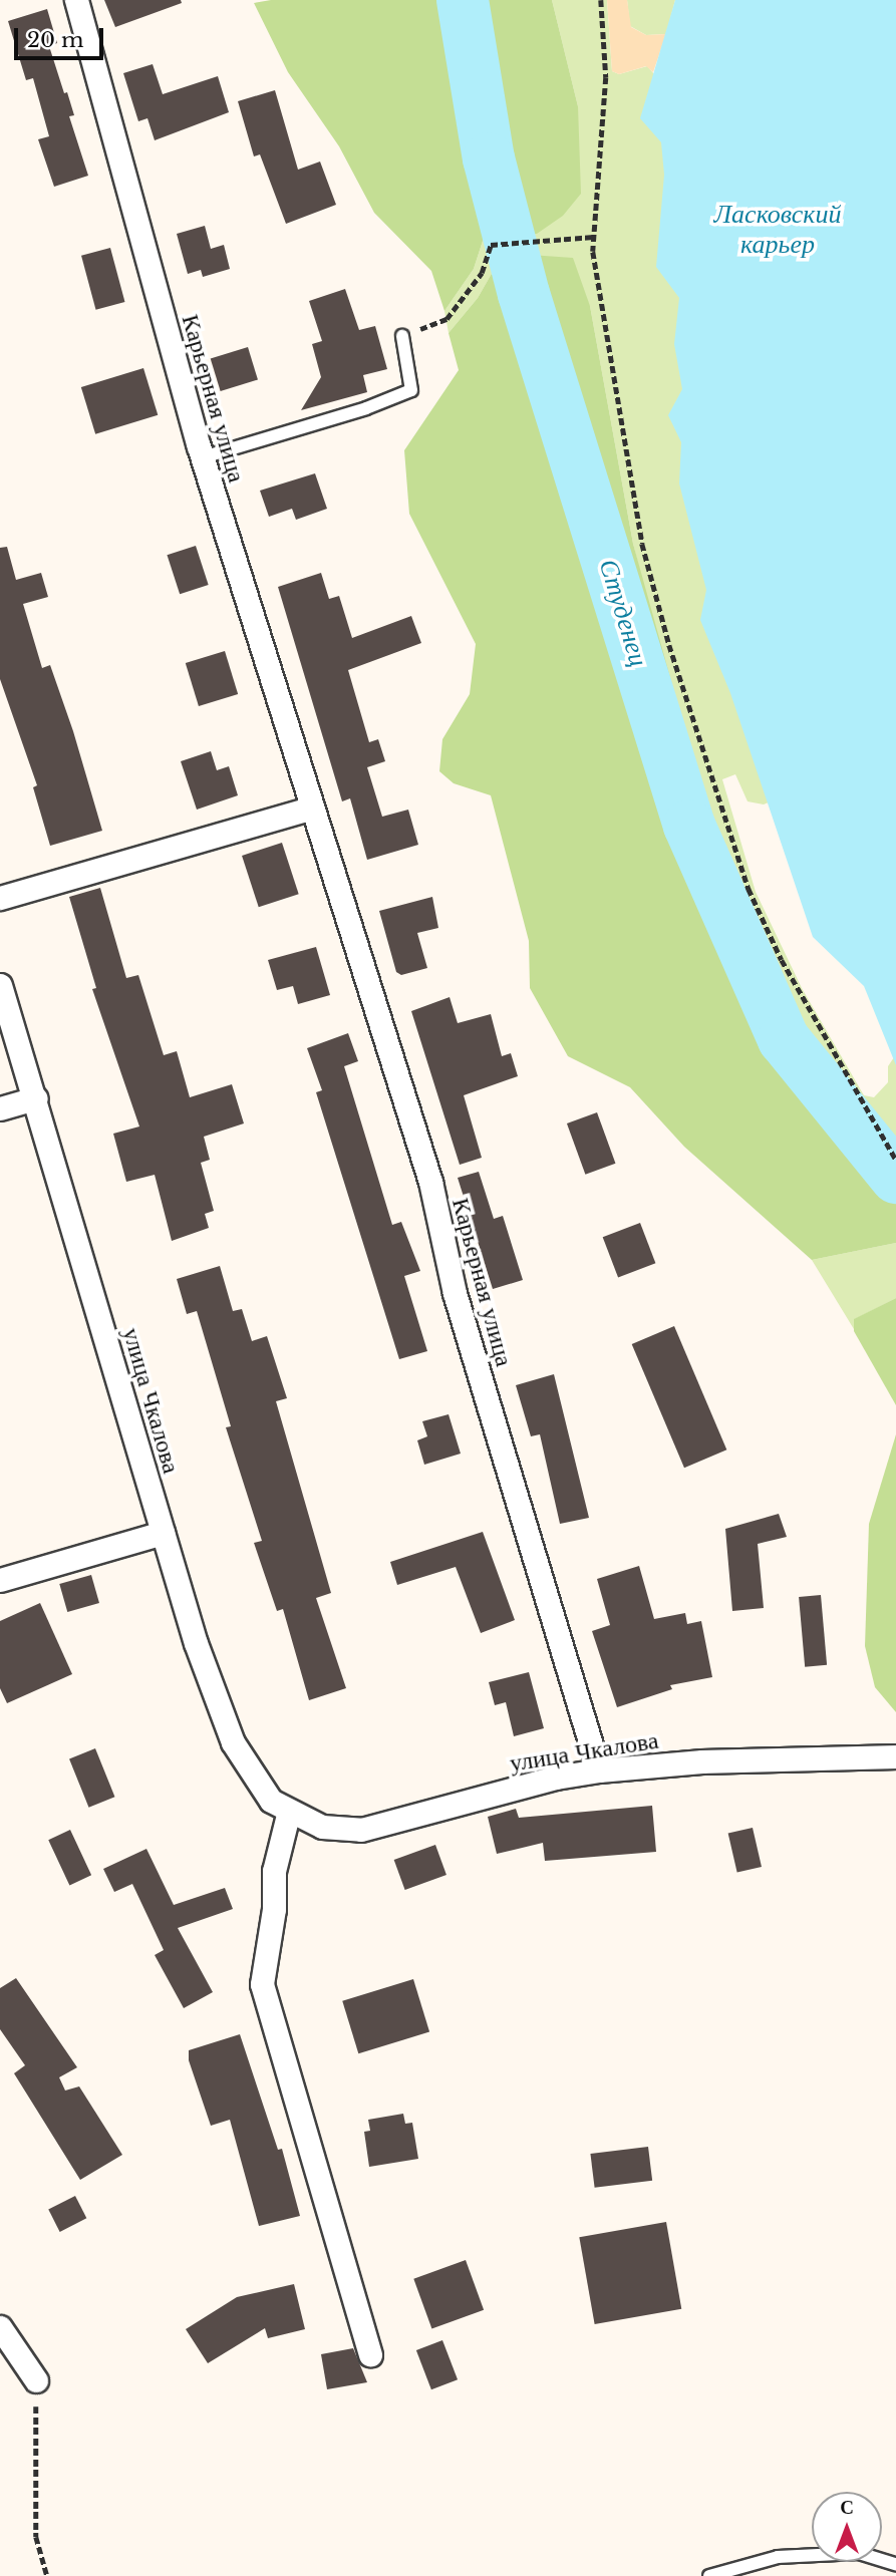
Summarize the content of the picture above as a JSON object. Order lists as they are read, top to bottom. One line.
{"streets":{"street":["Карьерная улица","улица Чкалова"]},"crossings":[["Карьерная улица","улица Чкалова"]],"water":["Ласковский карьер","Студенец"],"scale_bar":"20 m","north":"top"}
